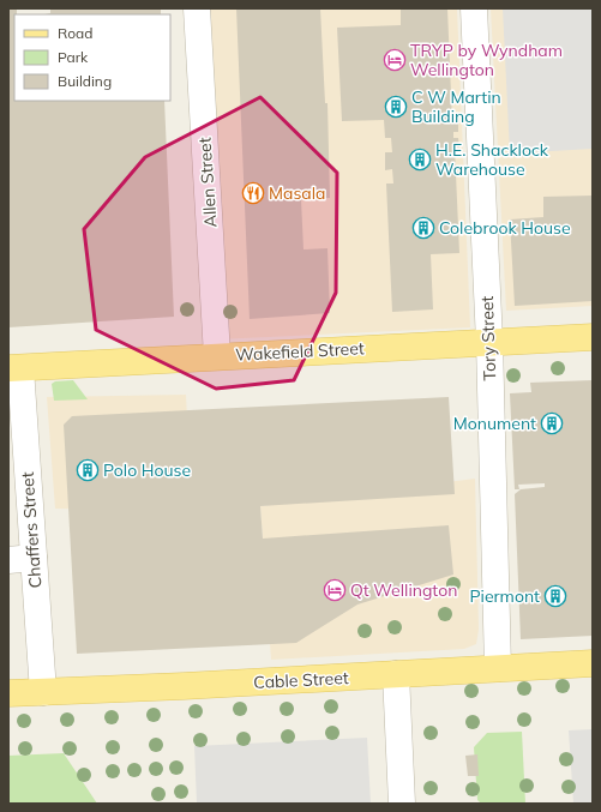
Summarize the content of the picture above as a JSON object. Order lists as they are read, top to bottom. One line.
{"streets":{"main road":["Wakefield Street","Cable Street"],"street":["Allen Street","Tory Street","Chaffers Street"]},"crossings":[["Allen Street","Wakefield Street"],["Tory Street","Wakefield Street"],["Tory Street","Cable Street"],["Wakefield Street","Chaffers Street"],["Chaffers Street","Cable Street"]],"places":{"hotel":["TRYP by Wyndham Wellington","Qt Wellington"],"building":["C W Martin Building","H.E. Shacklock Warehouse","Colebrook House","Monument","Polo House","Piermont"],"restaurant":["Masala"]},"legend":["Road","Park","Building"]}
